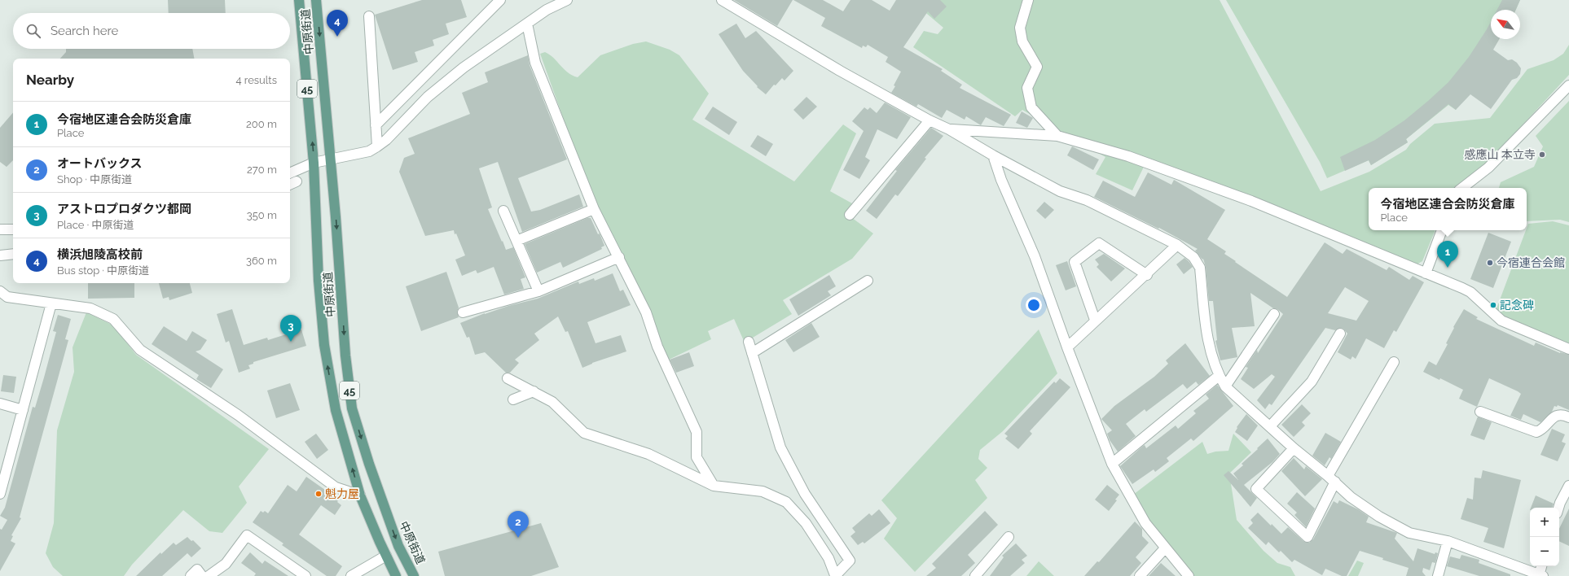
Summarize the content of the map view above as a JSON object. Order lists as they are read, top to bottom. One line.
{"streets":{"main road":["中原街道","45"]},"places":["感應山 本立寺","今宿連合会館","記念碑","魁力屋"],"north":"top left","page":{"pins":["4","1","3","2"],"search":"Search here","heading":["Nearby","4 results"],"list":[{"mark":"1","name":"今宿地区連合会防災倉庫","note":"Place","value":"200 m"},{"mark":"2","name":"オートバックス","note":"Shop · 中原街道","value":"270 m"},{"mark":"3","name":"アストロプロダクツ都岡","note":"Place · 中原街道","value":"350 m"},{"mark":"4","name":"横浜旭陵高校前","note":"Bus stop · 中原街道","value":"360 m"}],"popup":["今宿地区連合会防災倉庫","Place"],"map_buttons":["+","−"]}}
